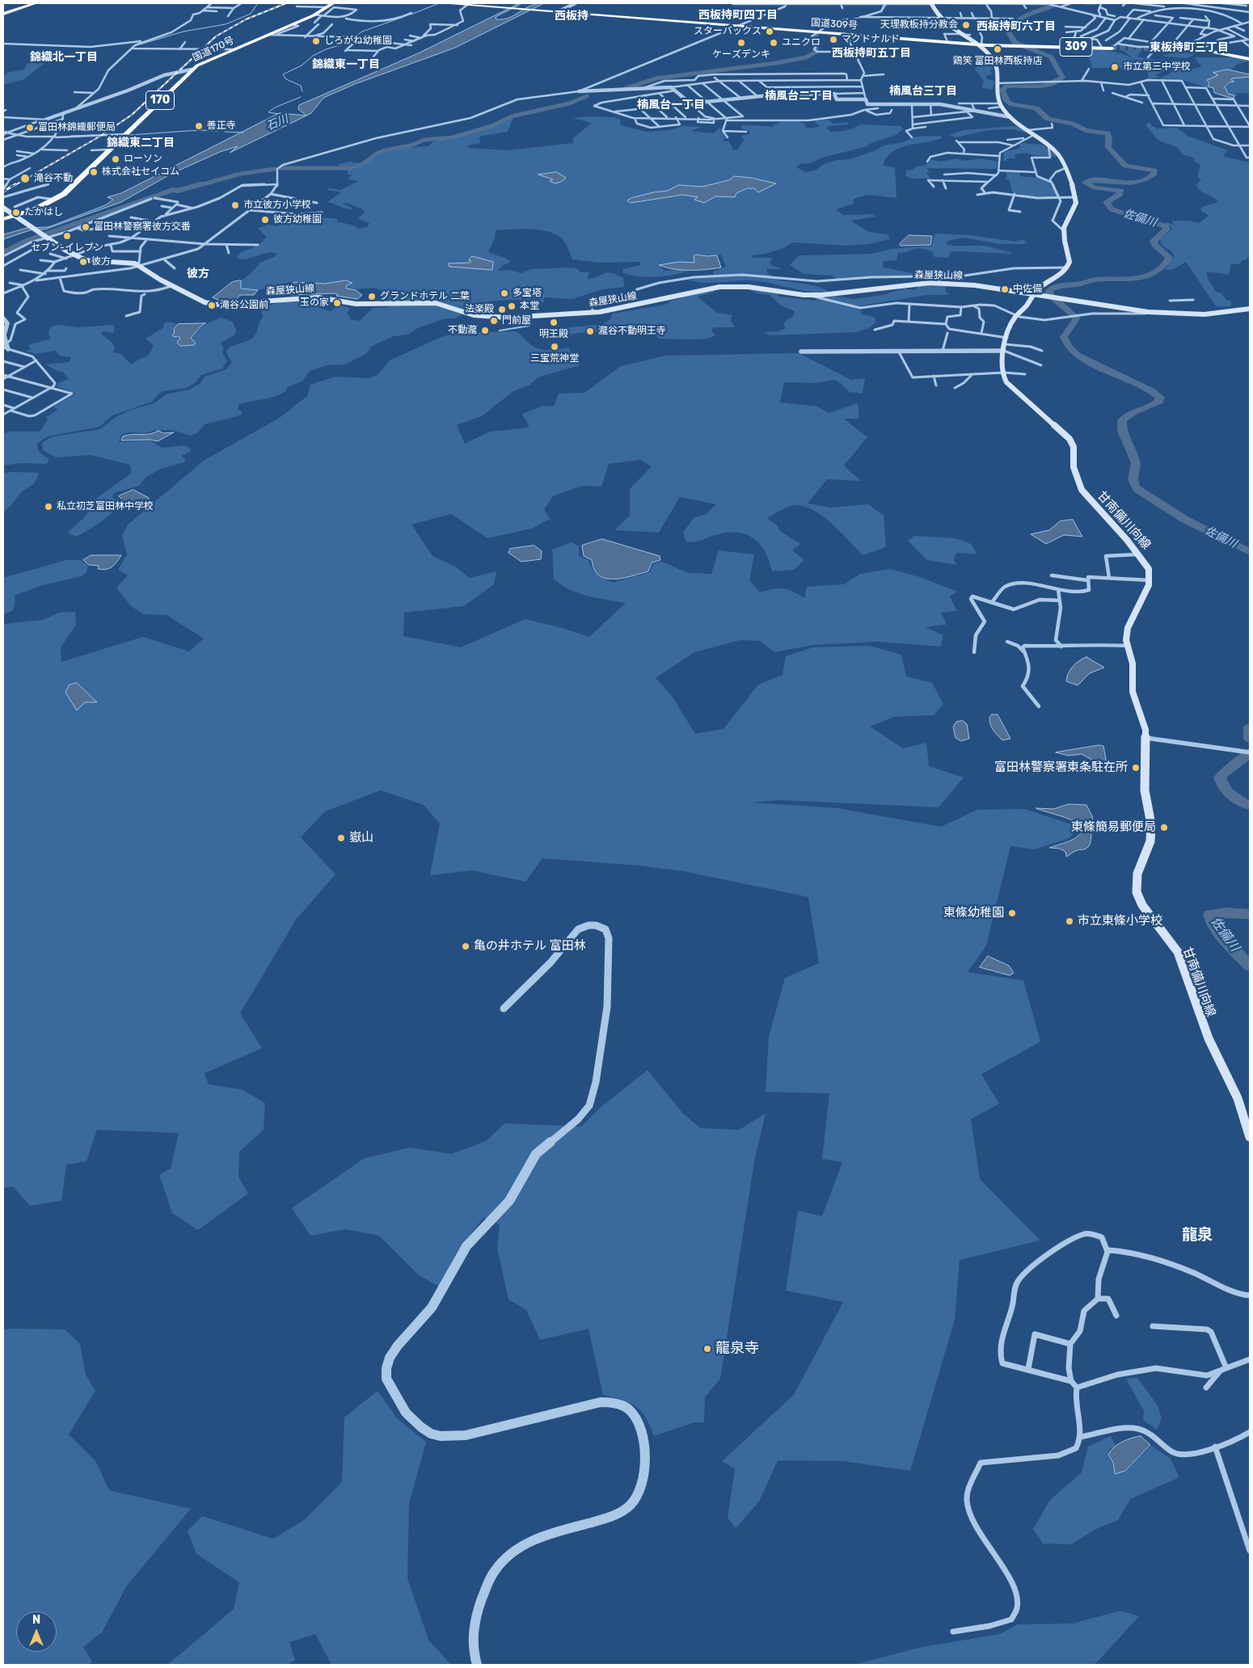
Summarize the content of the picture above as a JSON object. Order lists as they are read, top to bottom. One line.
{"streets":{"highway":["国道309号","309","国道170号","170"],"main road":["森屋狭山線","甘南備川向線"]},"crossings":[["国道309号","309"],["国道170号","森屋狭山線"]],"districts":["西板持町四丁目","西板持","西板持町六丁目","東板持町三丁目","西板持町五丁目","錦織北一丁目","錦織東一丁目","楠風台三丁目","楠風台二丁目","楠風台一丁目","錦織東二丁目","彼方","龍泉"],"water":["石川","佐備川"],"places":["天理教板持分教会","スターバックス","マクドナルド","しろがね幼稚園","ケーズデンキ","ユニクロ","鶏笑 富田林西板持店","市立第三中学校","善正寺","富田林錦織郵便局","ローソン","株式会社セイコム","滝谷不動","市立彼方小学校","たかはし","彼方幼稚園","富田林警察署彼方交番","セブン-イレブン","彼方","中佐備","多宝塔","グランドホテル 二葉","玉の家","滝谷公園前","本堂","法楽殿","門前屋","明王殿","不動瀧","瀧谷不動明王寺","三宝荒神堂","私立初芝富田林中学校","富田林警察署東条駐在所","東條簡易郵便局","嶽山","東條幼稚園","市立東條小学校","亀の井ホテル 富田林","龍泉寺"],"north":"top"}
